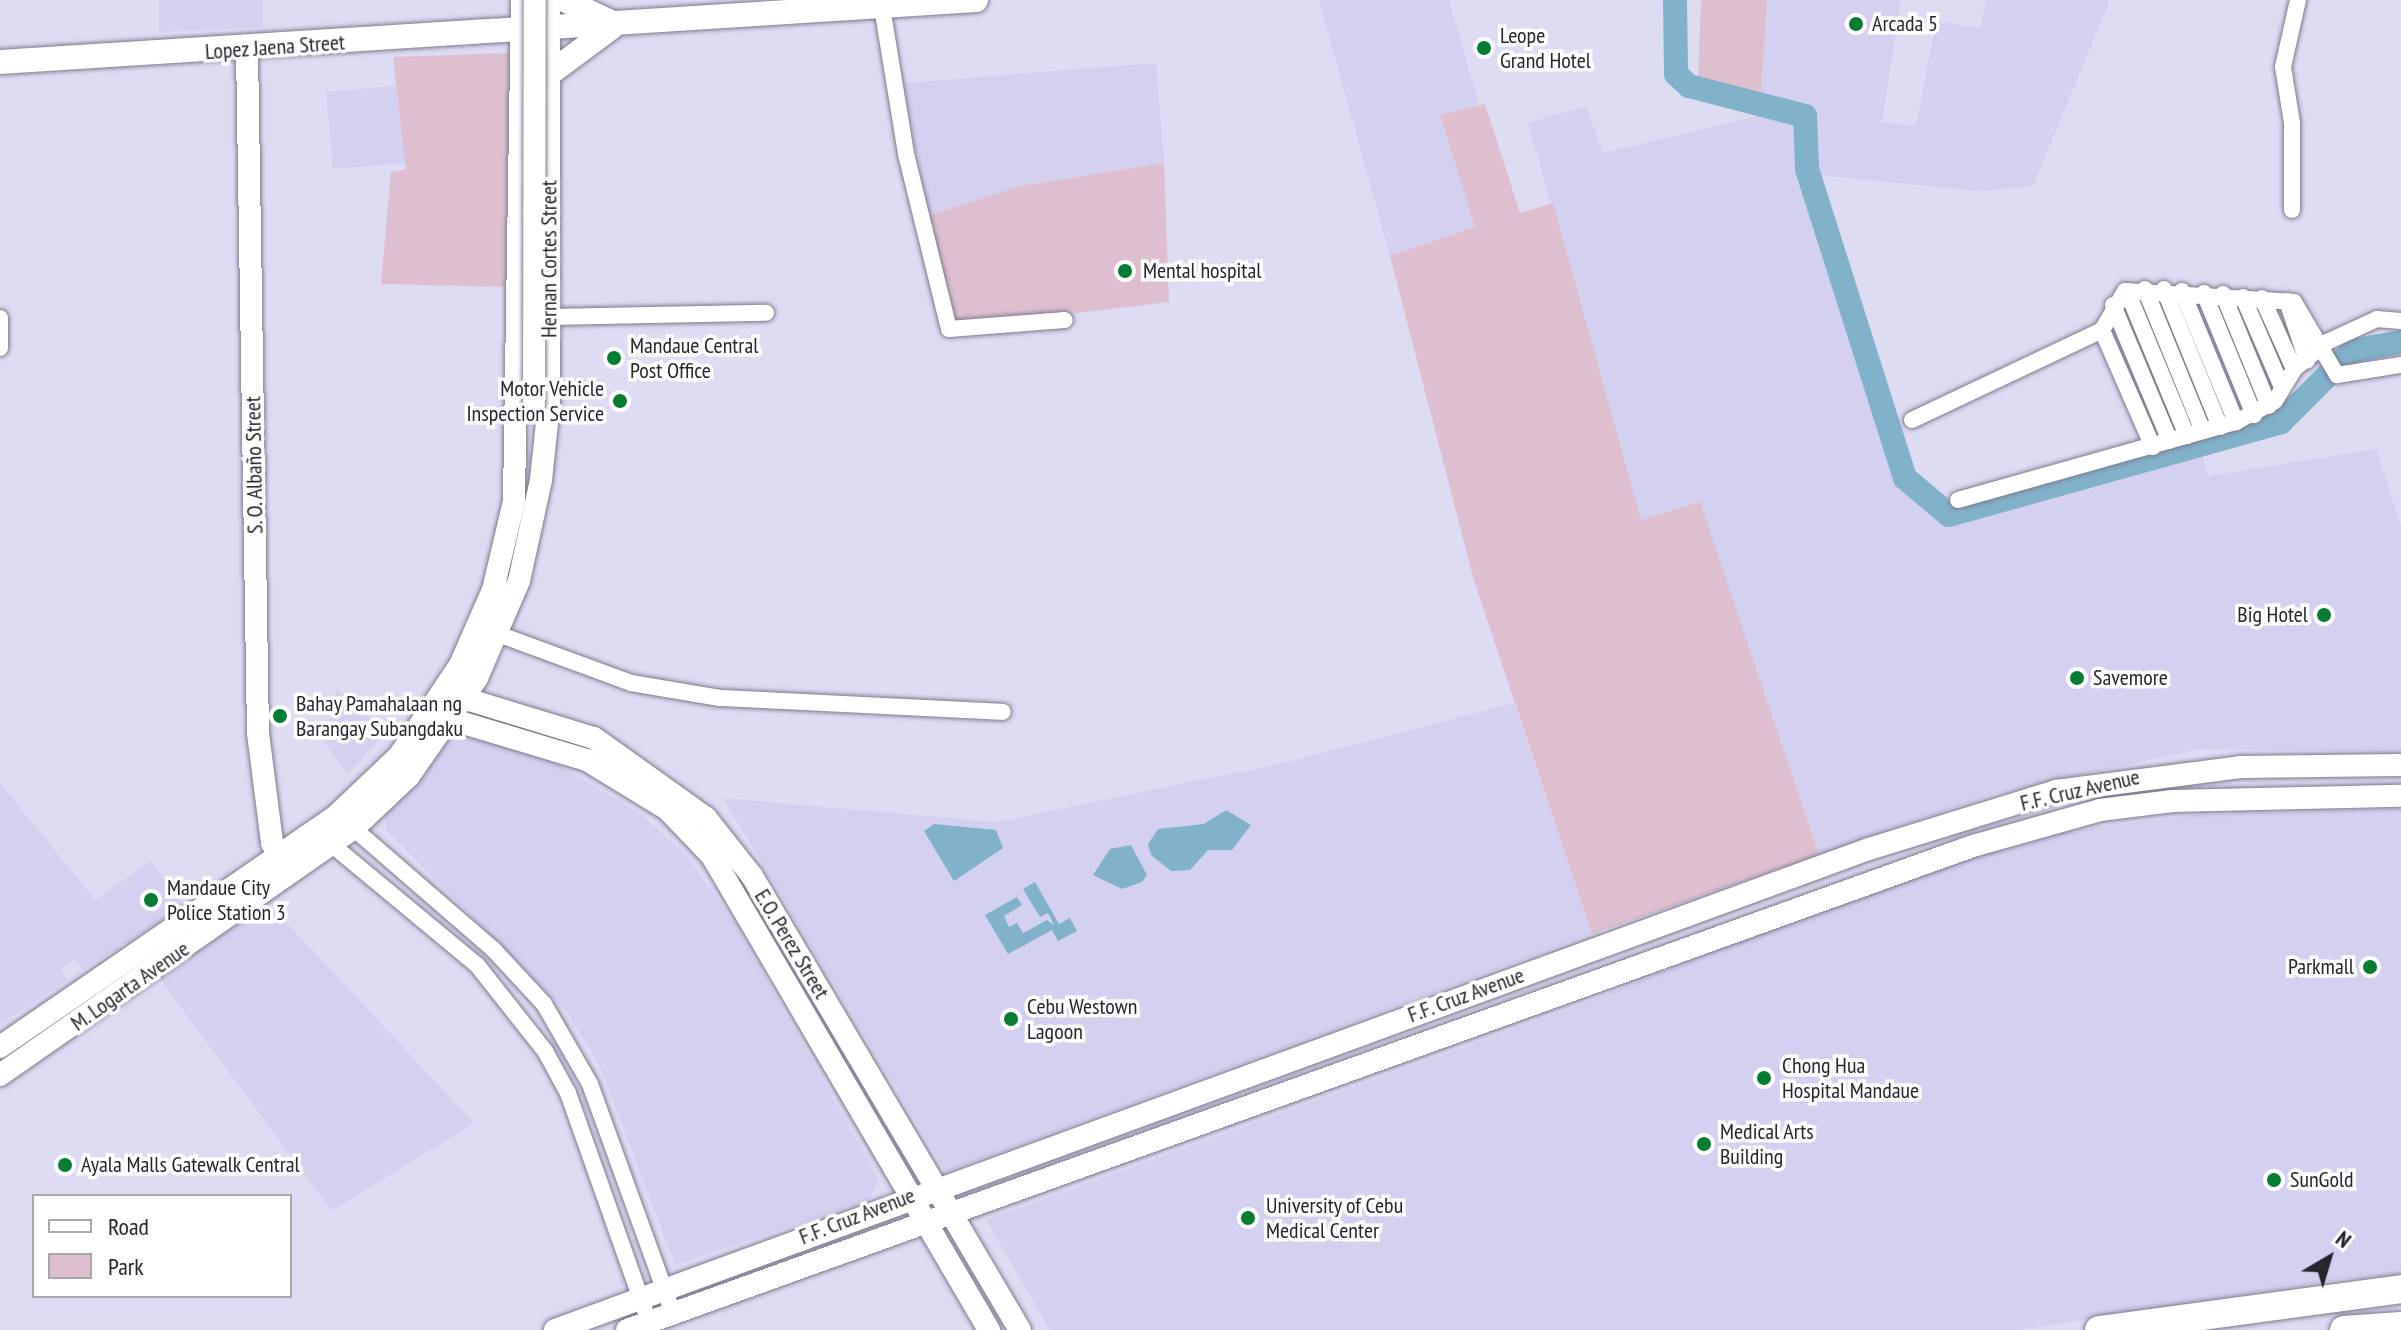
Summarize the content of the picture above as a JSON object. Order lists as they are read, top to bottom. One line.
{"streets":{"main road":["Lopez Jaena Street","Hernan Cortes Street","S. O. Albaño Street","F.F. Cruz Avenue","E.O. Perez Street","M. Logarta Avenue"]},"crossings":[["Lopez Jaena Street","Hernan Cortes Street"],["Lopez Jaena Street","S. O. Albaño Street"],["Hernan Cortes Street","E.O. Perez Street"],["Hernan Cortes Street","M. Logarta Avenue"],["S. O. Albaño Street","M. Logarta Avenue"],["F.F. Cruz Avenue","E.O. Perez Street"],["E.O. Perez Street","M. Logarta Avenue"]],"places":["Arcada 5","Leope Grand Hotel","Mental hospital","Mandaue Central Post Office","Motor Vehicle Inspection Service","Big Hotel","Savemore","Bahay Pamahalaan ng Barangay Subangdaku","Mandaue City Police Station 3","Parkmall","Cebu Westown Lagoon","Chong Hua Hospital Mandaue","Medical Arts Building","Ayala Malls Gatewalk Central","SunGold","University of Cebu Medical Center"],"legend":["Road","Park"],"north":"top right"}
